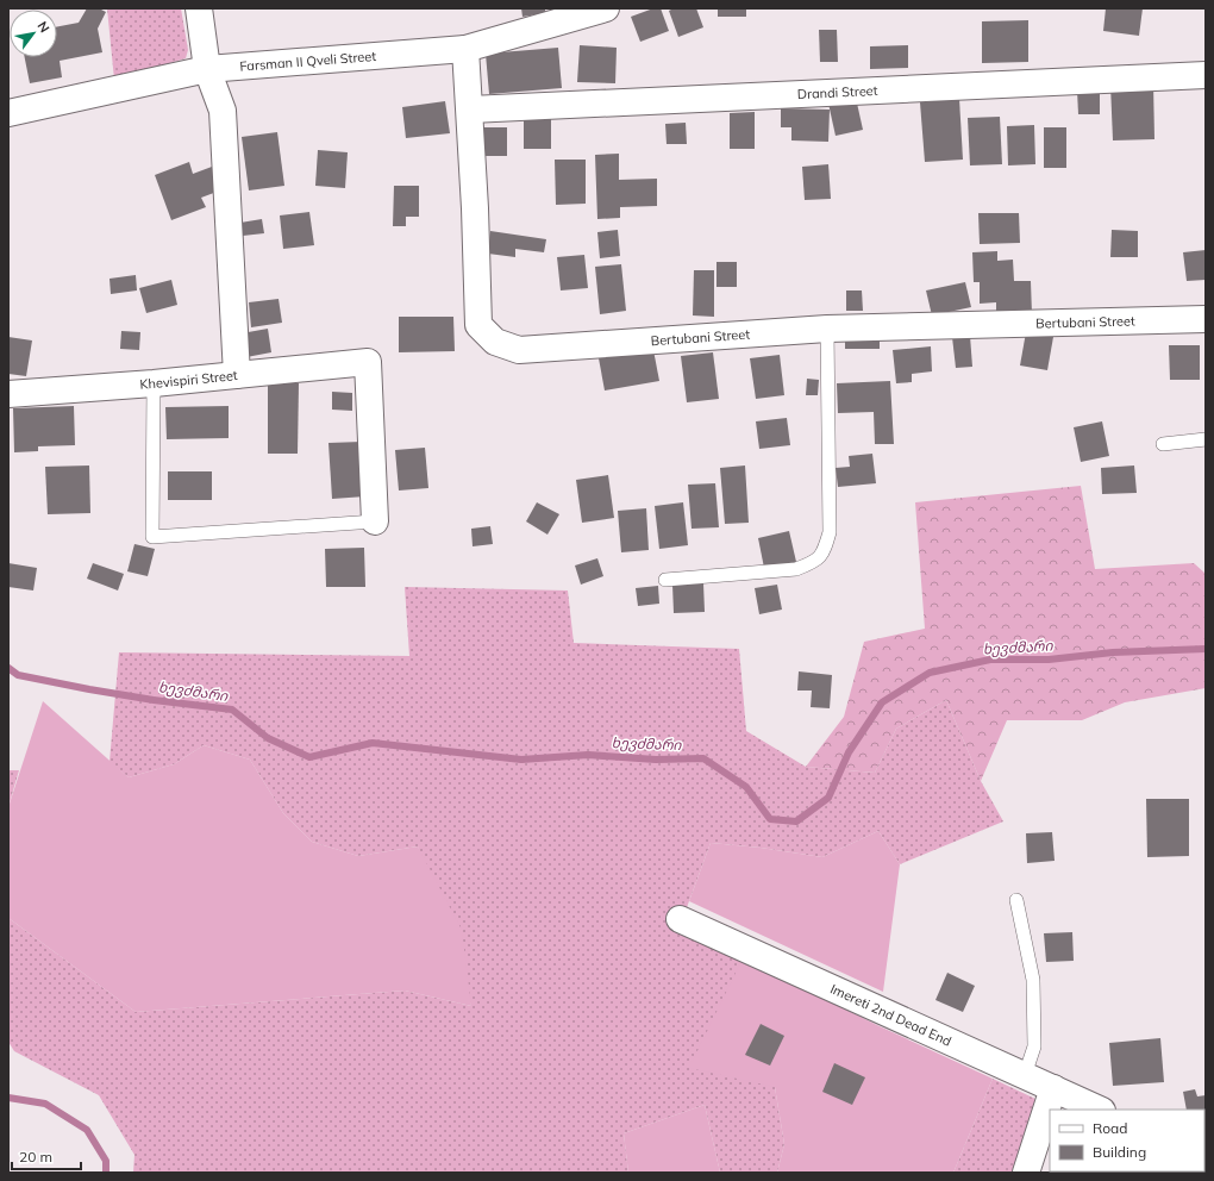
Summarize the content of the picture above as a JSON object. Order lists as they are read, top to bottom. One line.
{"streets":{"street":["Farsman II Qveli Street","Drandi Street","Bertubani Street","Khevispiri Street","Imereti 2nd Dead End"]},"crossings":[["Farsman II Qveli Street","Bertubani Street"],["Drandi Street","Bertubani Street"]],"water":["ხევძმარი"],"legend":["Road","Building"],"scale_bar":"20 m","north":"top right"}
